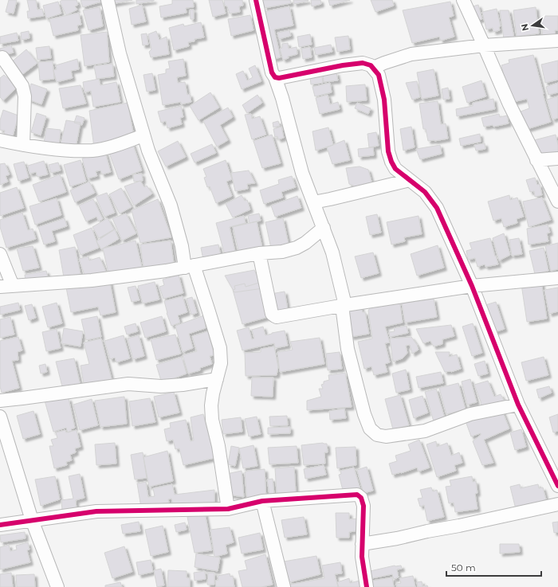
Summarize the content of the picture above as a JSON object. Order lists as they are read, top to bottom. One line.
{"scale_bar":"50 m","north":"left"}
